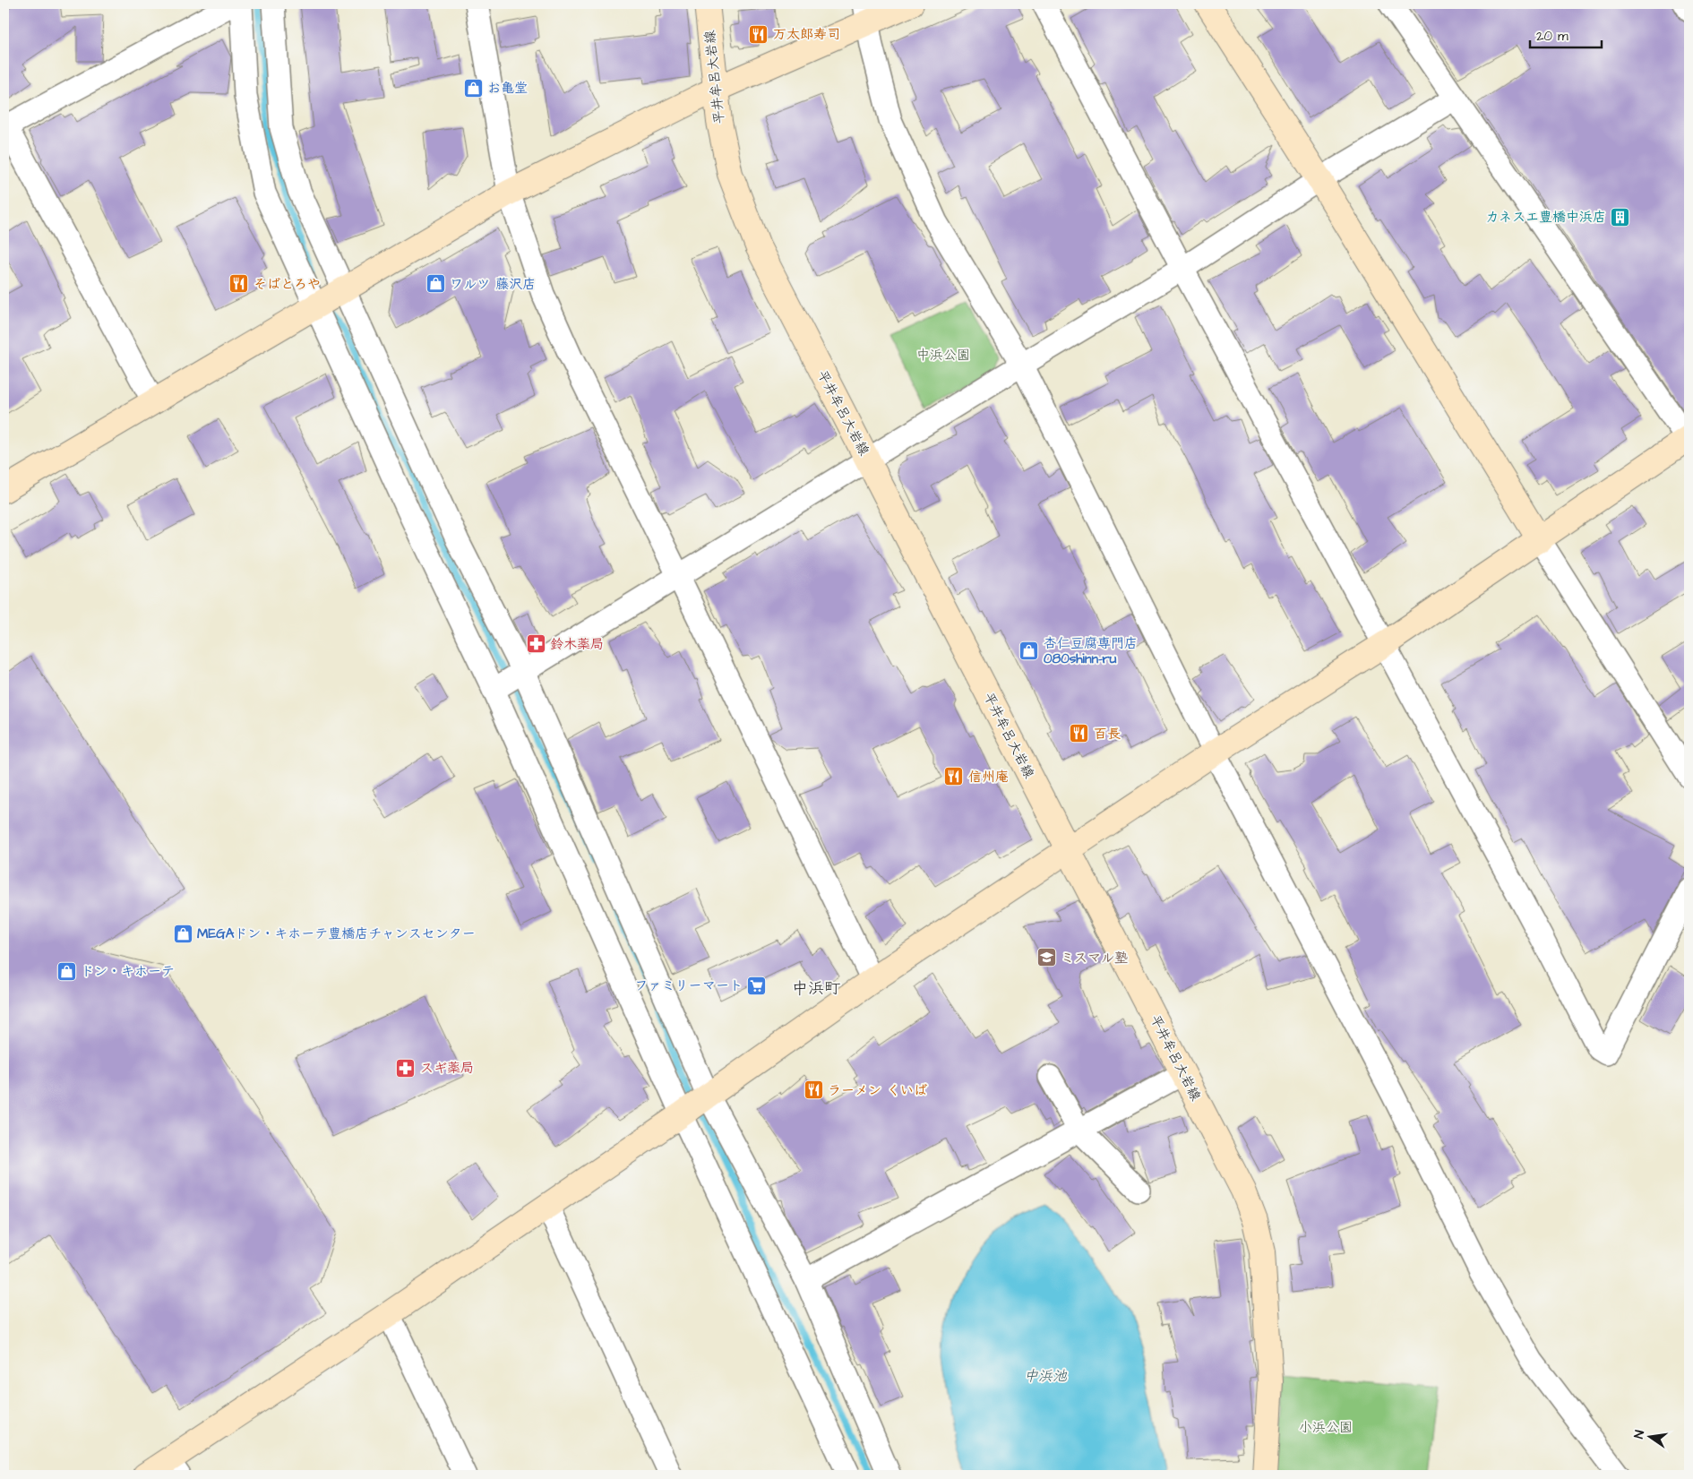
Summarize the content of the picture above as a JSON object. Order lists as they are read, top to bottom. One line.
{"streets":{"street":["平井牟呂大岩線"]},"districts":["中浜町"],"water":["中浜池"],"parks":["中浜公園","小浜公園"],"places":{"restaurant":["万太郎寿司","そばとろや","百長","信州庵","ラーメン くいば"],"shop":["お亀堂","ワルツ 藤沢店","杏仁豆腐専門店 080shinn-ru","MEGAドン・キホーテ豊橋店チャンスセンター","ドン・キホーテ"],"building":["カネスエ豊橋中浜店"],"pharmacy":["鈴木薬局","スギ薬局"],"school or university":["ミスマル塾"],"supermarket":["ファミリーマート"]},"scale_bar":"20 m","north":"left"}
